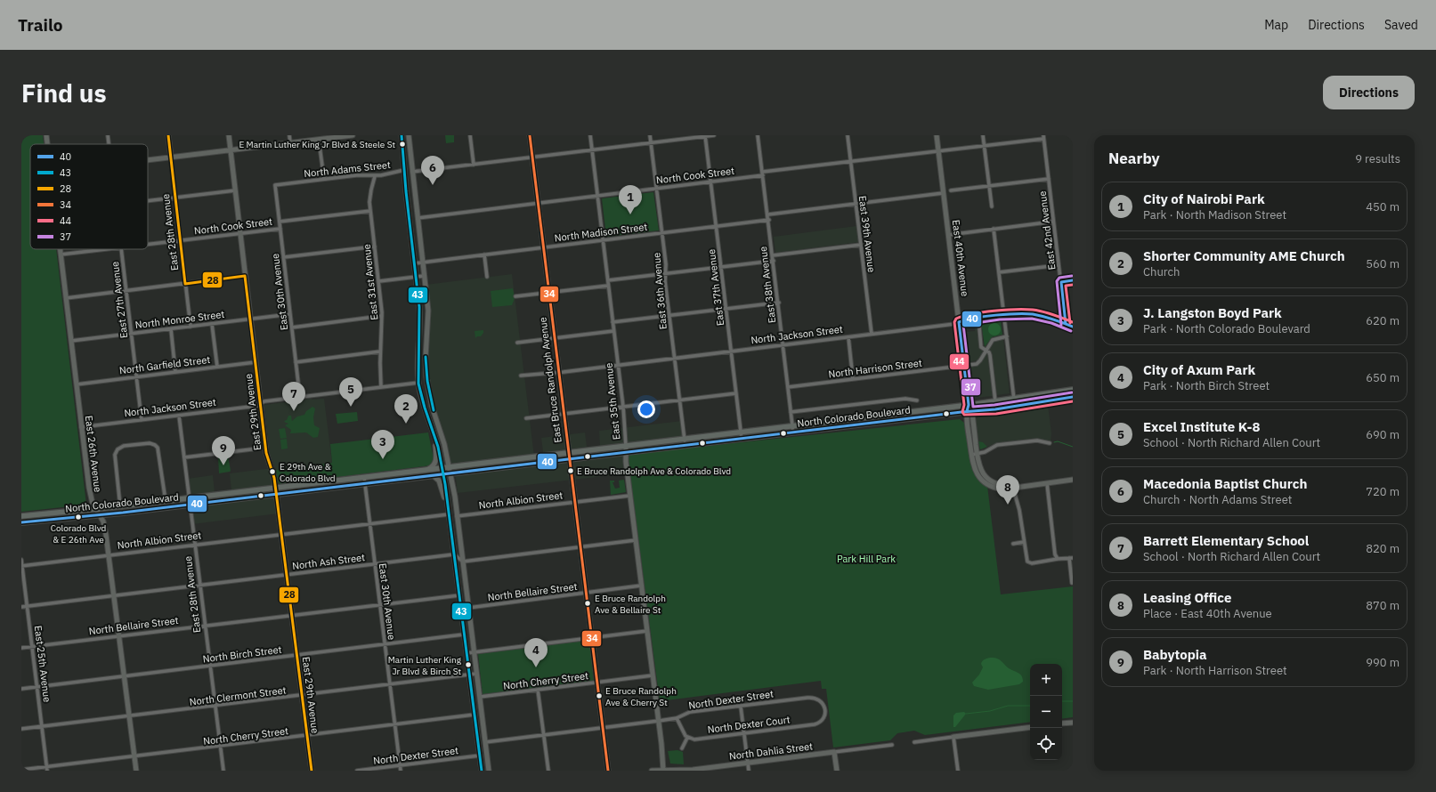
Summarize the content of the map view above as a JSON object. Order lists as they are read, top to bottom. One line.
{"streets":{"main road":["North Colorado Boulevard"],"street":["North Adams Street","North Cook Street","East 42nd Avenue","East 28th Avenue","North Madison Street","East 39th Avenue","East 40th Avenue","East 31st Avenue","East 38th Avenue","East 37th Avenue","East 36th Avenue","East 30th Avenue","East 27th Avenue","North Monroe Street","North Jackson Street","North Garfield Street","North Harrison Street","East Bruce Randolph Avenue","East 35th Avenue","East 29th Avenue","East 26th Avenue","North Albion Street","North Ash Street","North Bellaire Street","North Birch Street","East 25th Avenue","North Cherry Street","North Clermont Street","North Dexter Street","North Dexter Court","North Dahlia Street"]},"crossings":[["North Adams Street","East 31st Avenue"],["North Adams Street","East 30th Avenue"],["North Cook Street","East 42nd Avenue"],["North Cook Street","East 28th Avenue"],["North Cook Street","East 39th Avenue"],["North Cook Street","East 40th Avenue"],["North Cook Street","East 31st Avenue"],["North Cook Street","East 38th Avenue"],["North Cook Street","East 37th Avenue"],["North Cook Street","East 36th Avenue"],["North Cook Street","East 30th Avenue"],["North Cook Street","East Bruce Randolph Avenue"],["North Cook Street","East 35th Avenue"],["North Cook Street","East 29th Avenue"],["North Cook Street","East 26th Avenue"],["East 42nd Avenue","North Jackson Street"],["East 28th Avenue","North Monroe Street"],["East 28th Avenue","North Jackson Street"],["East 28th Avenue","North Colorado Boulevard"],["East 28th Avenue","North Albion Street"],["East 28th Avenue","North Ash Street"],["East 28th Avenue","North Bellaire Street"],["East 28th Avenue","North Birch Street"],["East 28th Avenue","North Cherry Street"],["East 28th Avenue","North Clermont Street"],["North Madison Street","East 38th Avenue"],["North Madison Street","East 37th Avenue"],["North Madison Street","East 36th Avenue"],["North Madison Street","East Bruce Randolph Avenue"],["North Madison Street","East 35th Avenue"],["East 39th Avenue","North Jackson Street"],["East 40th Avenue","North Jackson Street"],["East 40th Avenue","North Harrison Street"],["East 40th Avenue","North Colorado Boulevard"],["East 31st Avenue","North Jackson Street"],["East 38th Avenue","North Jackson Street"],["East 38th Avenue","North Harrison Street"],["East 38th Avenue","North Colorado Boulevard"],["East 37th Avenue","North Jackson Street"],["East 37th Avenue","North Colorado Boulevard"],["East 36th Avenue","North Jackson Street"],["East 36th Avenue","North Colorado Boulevard"],["East 30th Avenue","North Monroe Street"],["East 30th Avenue","North Jackson Street"],["East 30th Avenue","North Colorado Boulevard"],["East 30th Avenue","North Albion Street"],["East 30th Avenue","North Ash Street"],["East 30th Avenue","North Bellaire Street"],["East 30th Avenue","North Birch Street"],["East 30th Avenue","North Cherry Street"],["East 30th Avenue","North Clermont Street"],["East 30th Avenue","North Dexter Street"],["East 27th Avenue","North Monroe Street"],["East 27th Avenue","North Jackson Street"],["East 27th Avenue","North Garfield Street"],["North Monroe Street","East 29th Avenue"],["North Monroe Street","East 26th Avenue"],["North Jackson Street","East Bruce Randolph Avenue"],["North Jackson Street","East 35th Avenue"],["North Jackson Street","East 29th Avenue"],["North Jackson Street","East 26th Avenue"],["North Garfield Street","East 29th Avenue"],["North Garfield Street","East 26th Avenue"],["East Bruce Randolph Avenue","North Colorado Boulevard"],["East Bruce Randolph Avenue","North Albion Street"],["East Bruce Randolph Avenue","North Bellaire Street"],["East Bruce Randolph Avenue","North Cherry Street"],["East Bruce Randolph Avenue","North Dexter Street"],["East 35th Avenue","North Colorado Boulevard"],["East 35th Avenue","North Albion Street"],["East 35th Avenue","North Bellaire Street"],["East 35th Avenue","North Cherry Street"],["East 35th Avenue","North Dexter Street"],["East 35th Avenue","North Dahlia Street"],["East 29th Avenue","North Colorado Boulevard"],["East 29th Avenue","North Albion Street"],["East 29th Avenue","North Ash Street"],["East 29th Avenue","North Bellaire Street"],["East 29th Avenue","North Birch Street"],["East 29th Avenue","North Cherry Street"],["East 29th Avenue","North Clermont Street"],["North Colorado Boulevard","East 26th Avenue"],["East 26th Avenue","North Albion Street"],["East 26th Avenue","North Ash Street"],["East 26th Avenue","North Bellaire Street"],["East 26th Avenue","North Birch Street"],["East 26th Avenue","North Cherry Street"],["East 26th Avenue","North Clermont Street"],["North Albion Street","East 25th Avenue"],["North Ash Street","East 25th Avenue"],["North Bellaire Street","East 25th Avenue"],["North Birch Street","East 25th Avenue"],["East 25th Avenue","North Cherry Street"],["East 25th Avenue","North Clermont Street"],["North Dexter Street","North Dexter Court"]],"parks":["Park Hill Park"],"places":["E Martin Luther King Jr Blvd & Steele St","E Bruce Randolph Ave & Colorado Blvd","E 29th Ave & Colorado Blvd","Colorado Blvd & E 26th Ave","E Bruce Randolph Ave & Bellaire St","Martin Luther King Jr Blvd & Birch St","E Bruce Randolph Ave & Cherry St"],"lines":["transit line 43","transit line 28","transit line 34","transit line 37","transit line 40","transit line 44"],"legend":["40","43","28","34","44","37"],"page":{"header":"Trailo","nav":["Map","Directions","Saved"],"buttons":"Directions","title":"Find us","heading":["Nearby","9 results"],"pins":["6","1","5","7","2","3","9","8","4"],"list":[{"mark":"1","name":"City of Nairobi Park","note":"Park · North Madison Street","value":"450 m"},{"mark":"2","name":"Shorter Community AME Church","note":"Church","value":"560 m"},{"mark":"3","name":"J. Langston Boyd Park","note":"Park · North Colorado Boulevard","value":"620 m"},{"mark":"4","name":"City of Axum Park","note":"Park · North Birch Street","value":"650 m"},{"mark":"5","name":"Excel Institute K-8","note":"School · North Richard Allen Court","value":"690 m"},{"mark":"6","name":"Macedonia Baptist Church","note":"Church · North Adams Street","value":"720 m"},{"mark":"7","name":"Barrett Elementary School","note":"School · North Richard Allen Court","value":"820 m"},{"mark":"8","name":"Leasing Office","note":"Place · East 40th Avenue","value":"870 m"},{"mark":"9","name":"Babytopia","note":"Park · North Harrison Street","value":"990 m"}],"map_buttons":["+","−"]}}
